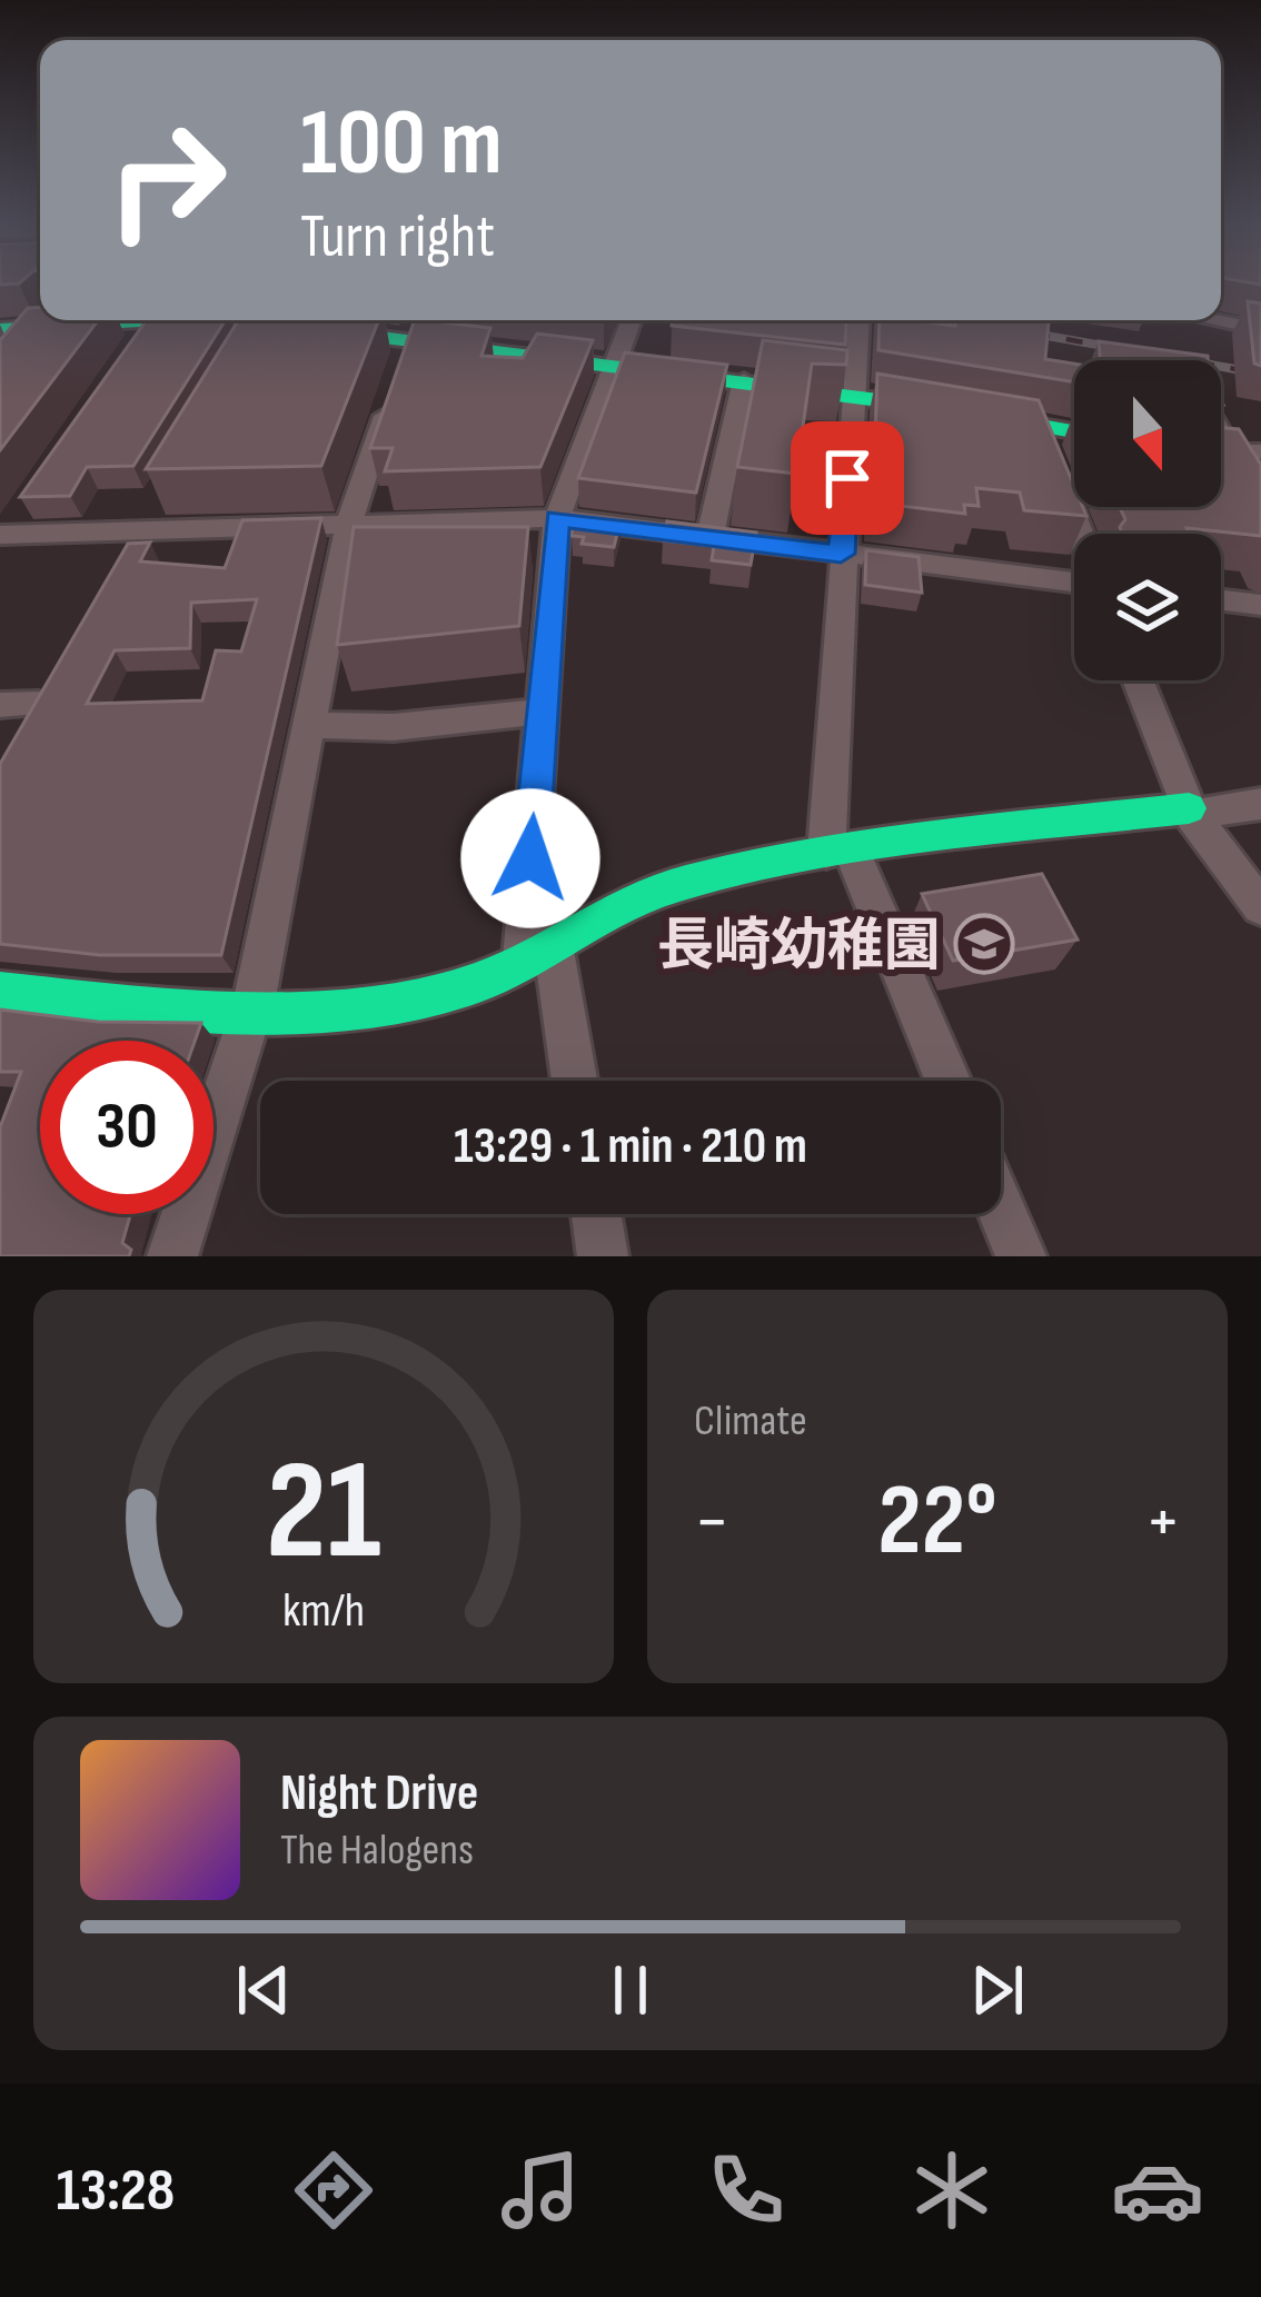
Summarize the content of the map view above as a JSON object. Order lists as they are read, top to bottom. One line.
{"places":{"school or university":["長崎幼稚園"]},"north":"bottom","page":{"turn":["100 m","Turn right"],"limit":"30","trip":"13:29 · 1 min · 210 m","tile":"Climate","heat":["−","22°","+"],"song":["Night Drive","The Halogens"],"tabs":"13:28","gauge":["21","km/h"]}}
